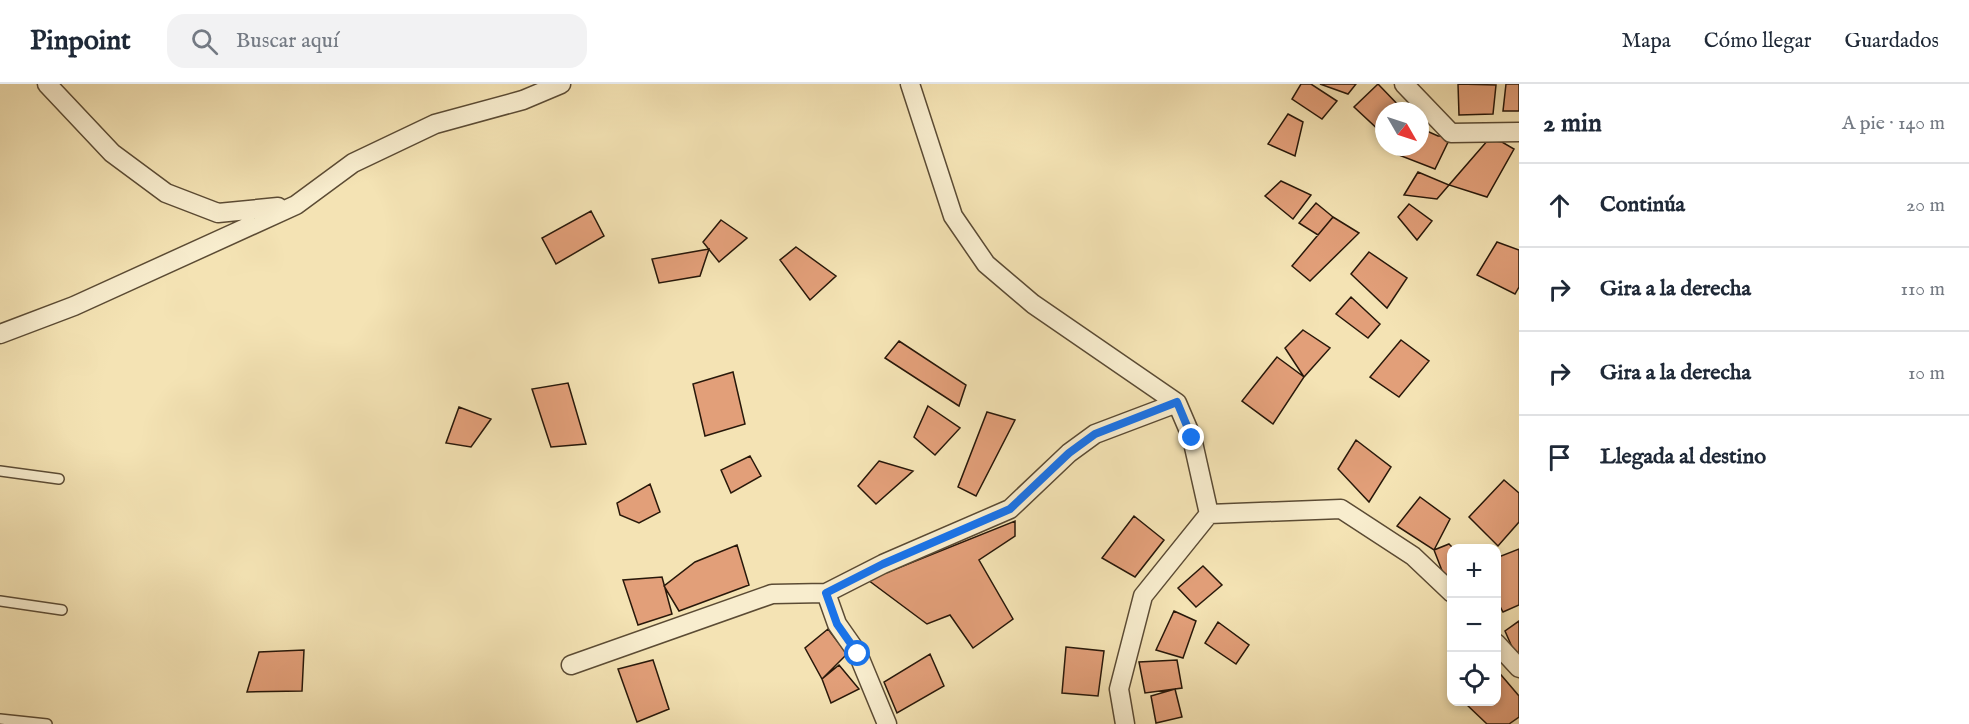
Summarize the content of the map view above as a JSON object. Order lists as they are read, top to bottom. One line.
{"north":"bottom right","page":{"header":"Pinpoint","search":"Buscar aquí","nav":["Mapa","Cómo llegar","Guardados"],"heading":["2 min","A pie · 140 m"],"list":[["Continúa","20 m"],["Gira a la derecha","110 m"],["Gira a la derecha","10 m"],"Llegada al destino"],"map_buttons":["+","−"]}}
